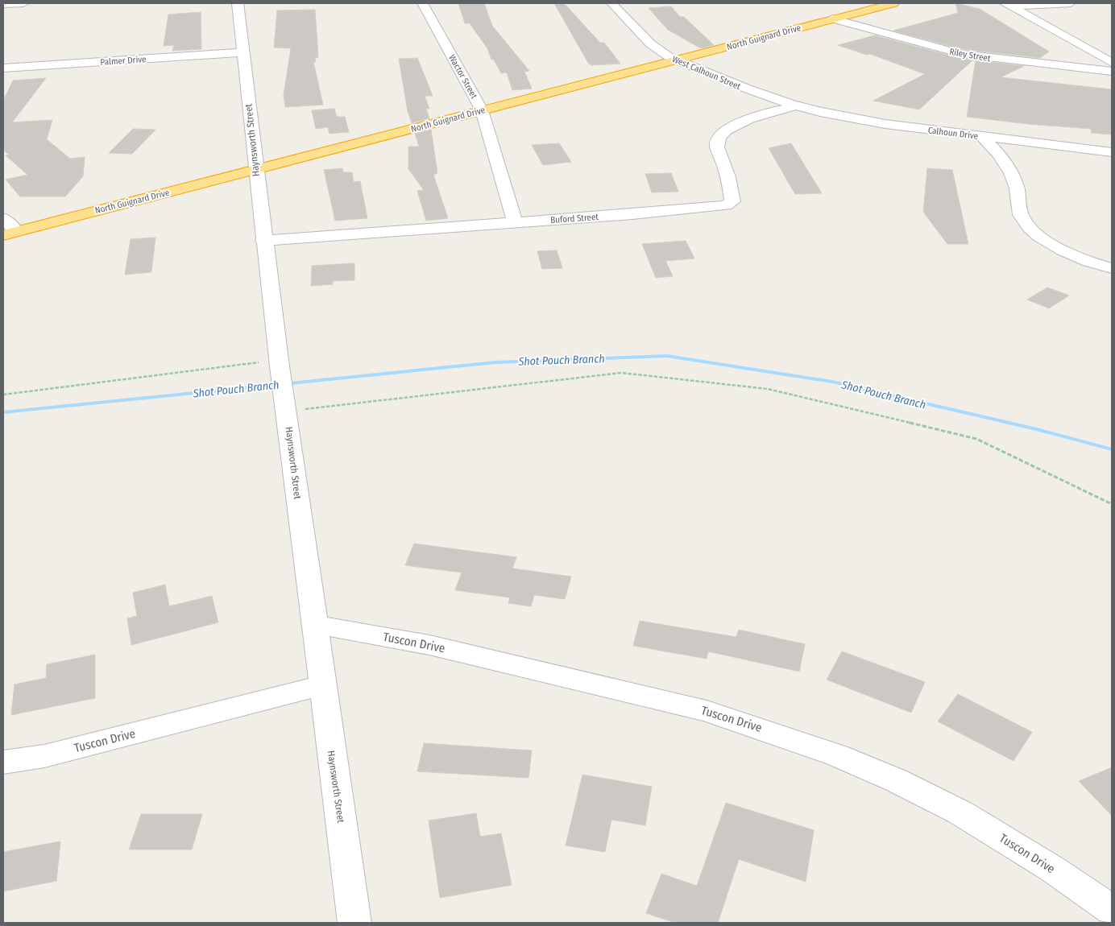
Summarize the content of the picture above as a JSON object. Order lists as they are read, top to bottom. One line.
{"streets":{"highway":["North Guignard Drive"],"street":["Riley Street","Palmer Drive","West Calhoun Street","Wactor Street","Calhoun Drive","Haynsworth Street","Buford Street","Tuscon Drive"]},"crossings":[["North Guignard Drive","Riley Street"],["North Guignard Drive","West Calhoun Street"],["North Guignard Drive","Wactor Street"],["North Guignard Drive","Haynsworth Street"],["Palmer Drive","Haynsworth Street"],["West Calhoun Street","Calhoun Drive"],["West Calhoun Street","Buford Street"],["Wactor Street","Buford Street"],["Calhoun Drive","Buford Street"],["Haynsworth Street","Buford Street"],["Haynsworth Street","Tuscon Drive"]],"water":["Shot Pouch Branch"]}
